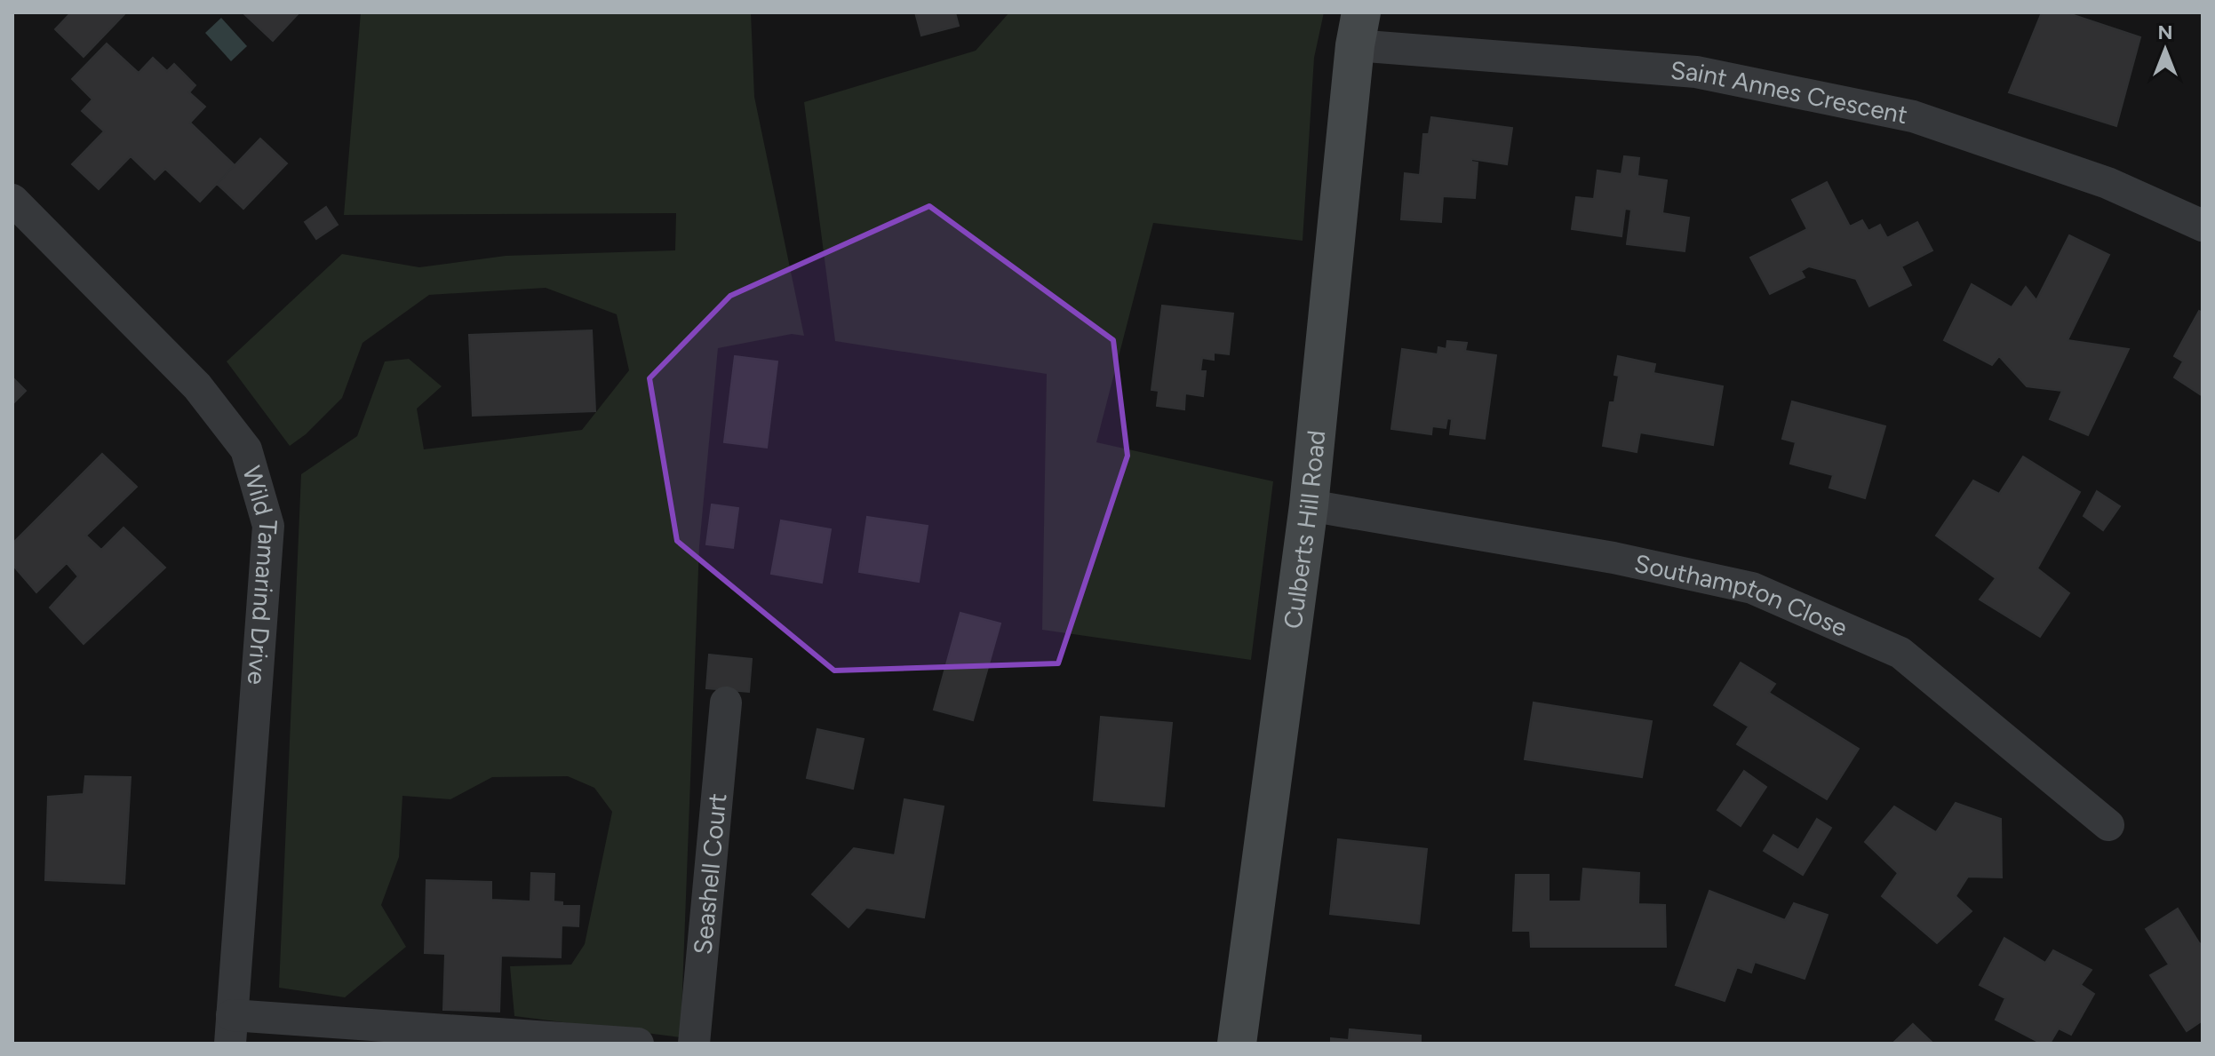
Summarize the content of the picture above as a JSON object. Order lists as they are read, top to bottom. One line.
{"streets":{"street":["Saint Annes Crescent","Culberts Hill Road","Wild Tamarind Drive","Southampton Close","Seashell Court"]},"crossings":[["Saint Annes Crescent","Culberts Hill Road"],["Culberts Hill Road","Southampton Close"]],"north":"top"}
